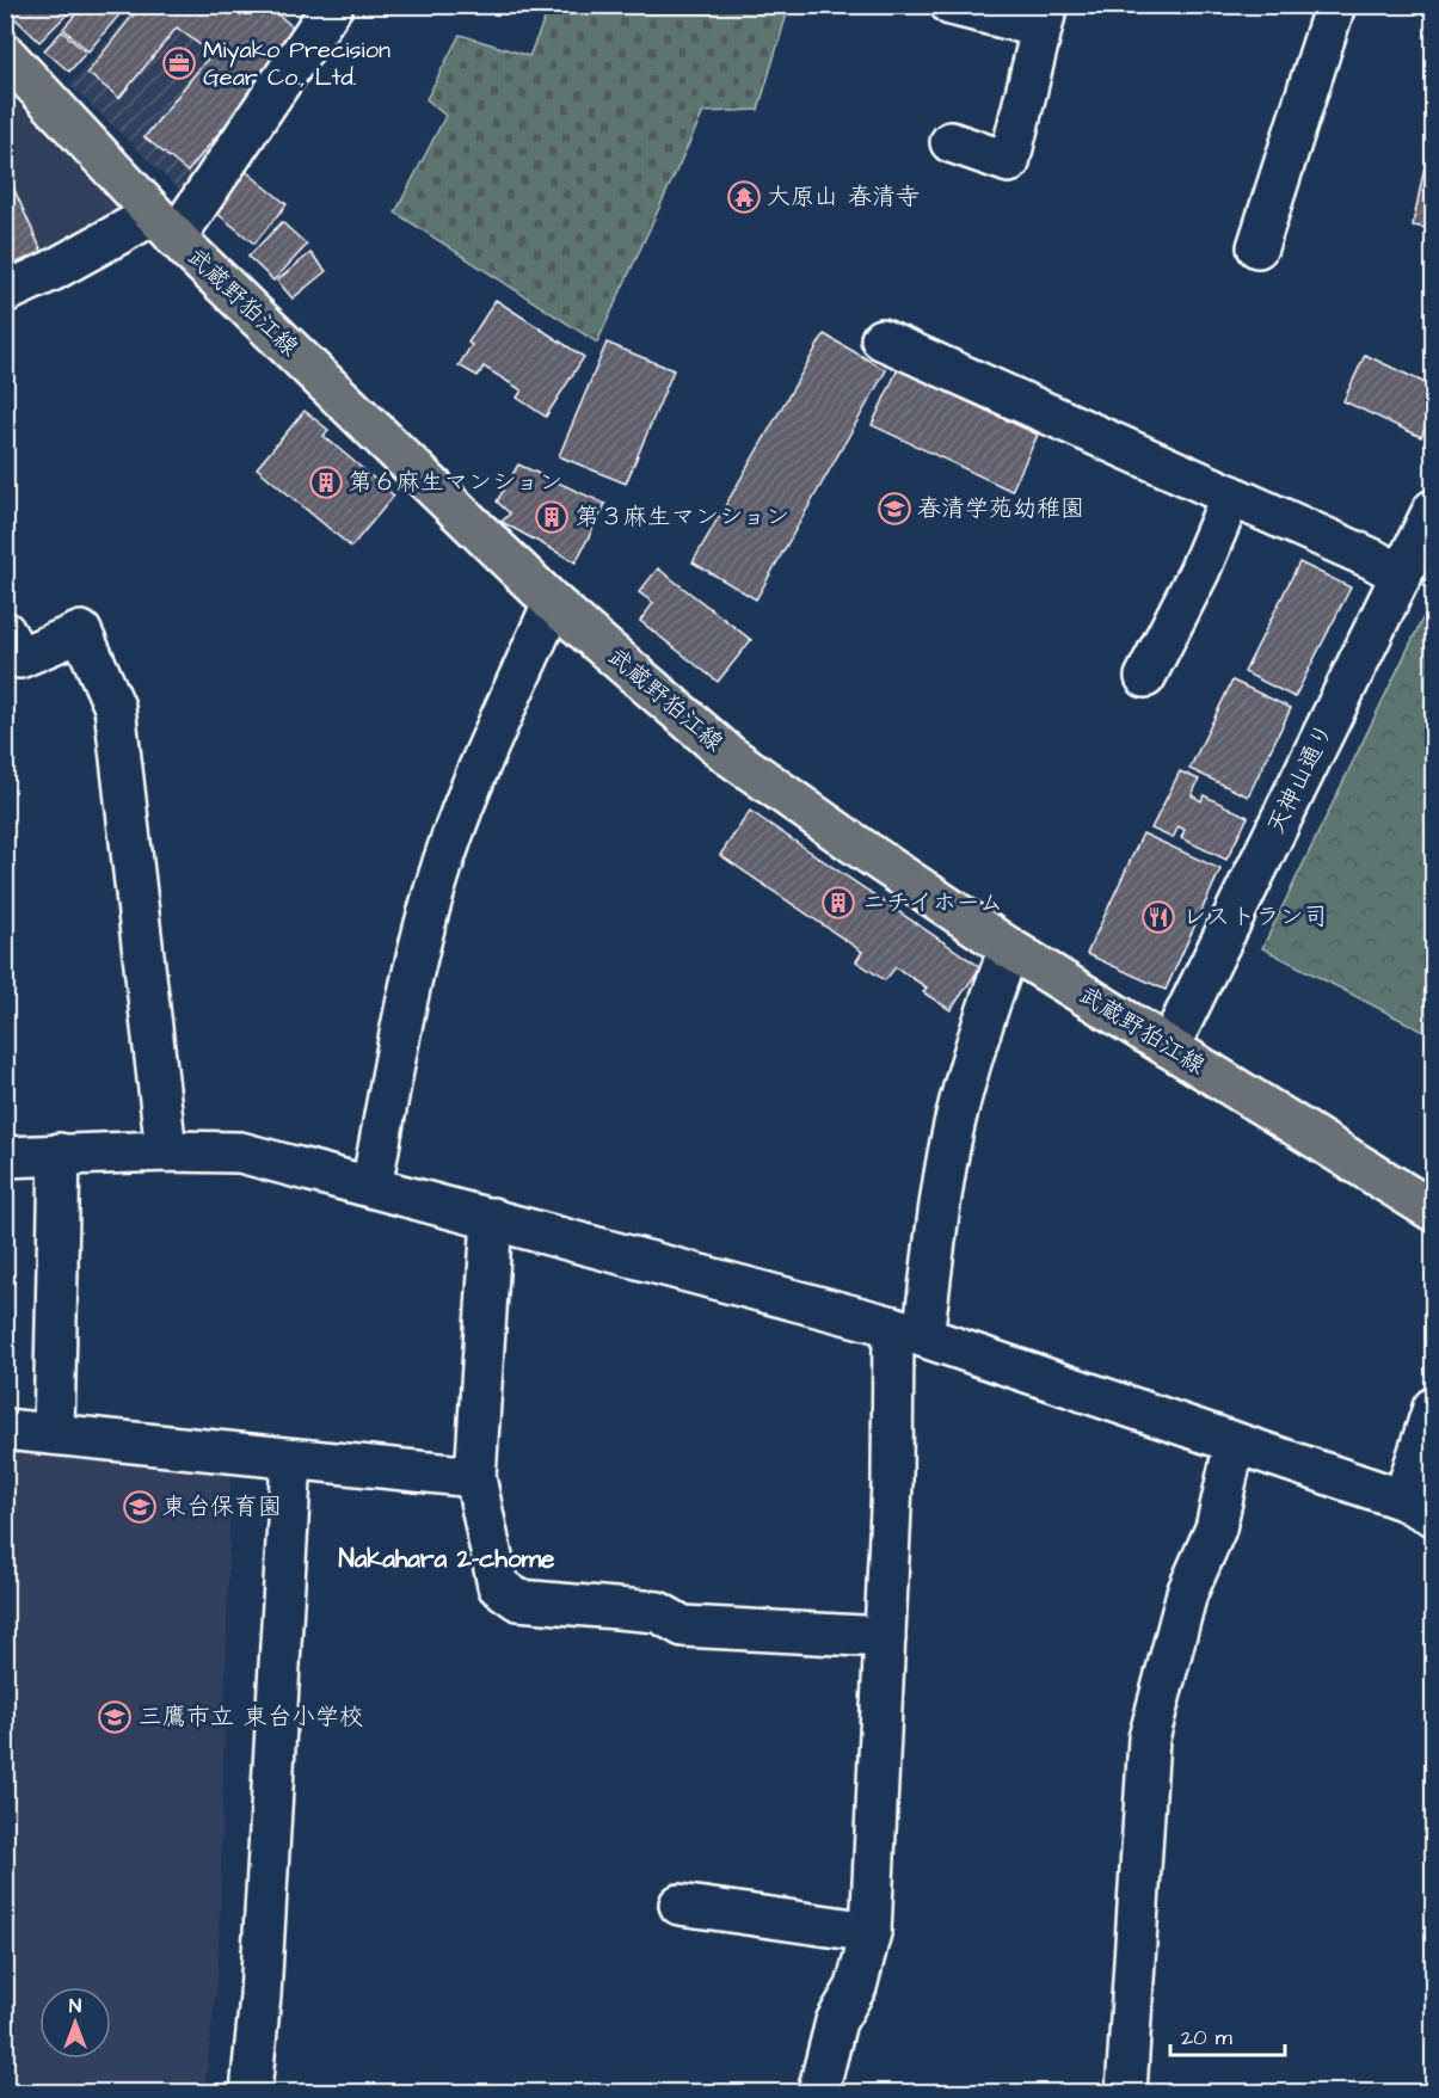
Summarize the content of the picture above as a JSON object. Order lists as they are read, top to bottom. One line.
{"streets":{"main road":["武蔵野狛江線"],"street":["天神山通り"]},"crossings":[["武蔵野狛江線","天神山通り"]],"districts":["Nakahara 2-chome"],"places":{"office":["Miyako Precision Gear Co., Ltd."],"temple":["大原山 春清寺"],"building":["第６麻生マンション","第３麻生マンション","ニチイホーム"],"school or university":["春清学苑幼稚園","東台保育園","三鷹市立 東台小学校"],"restaurant":["レストラン司"]},"scale_bar":"20 m","north":"top"}
